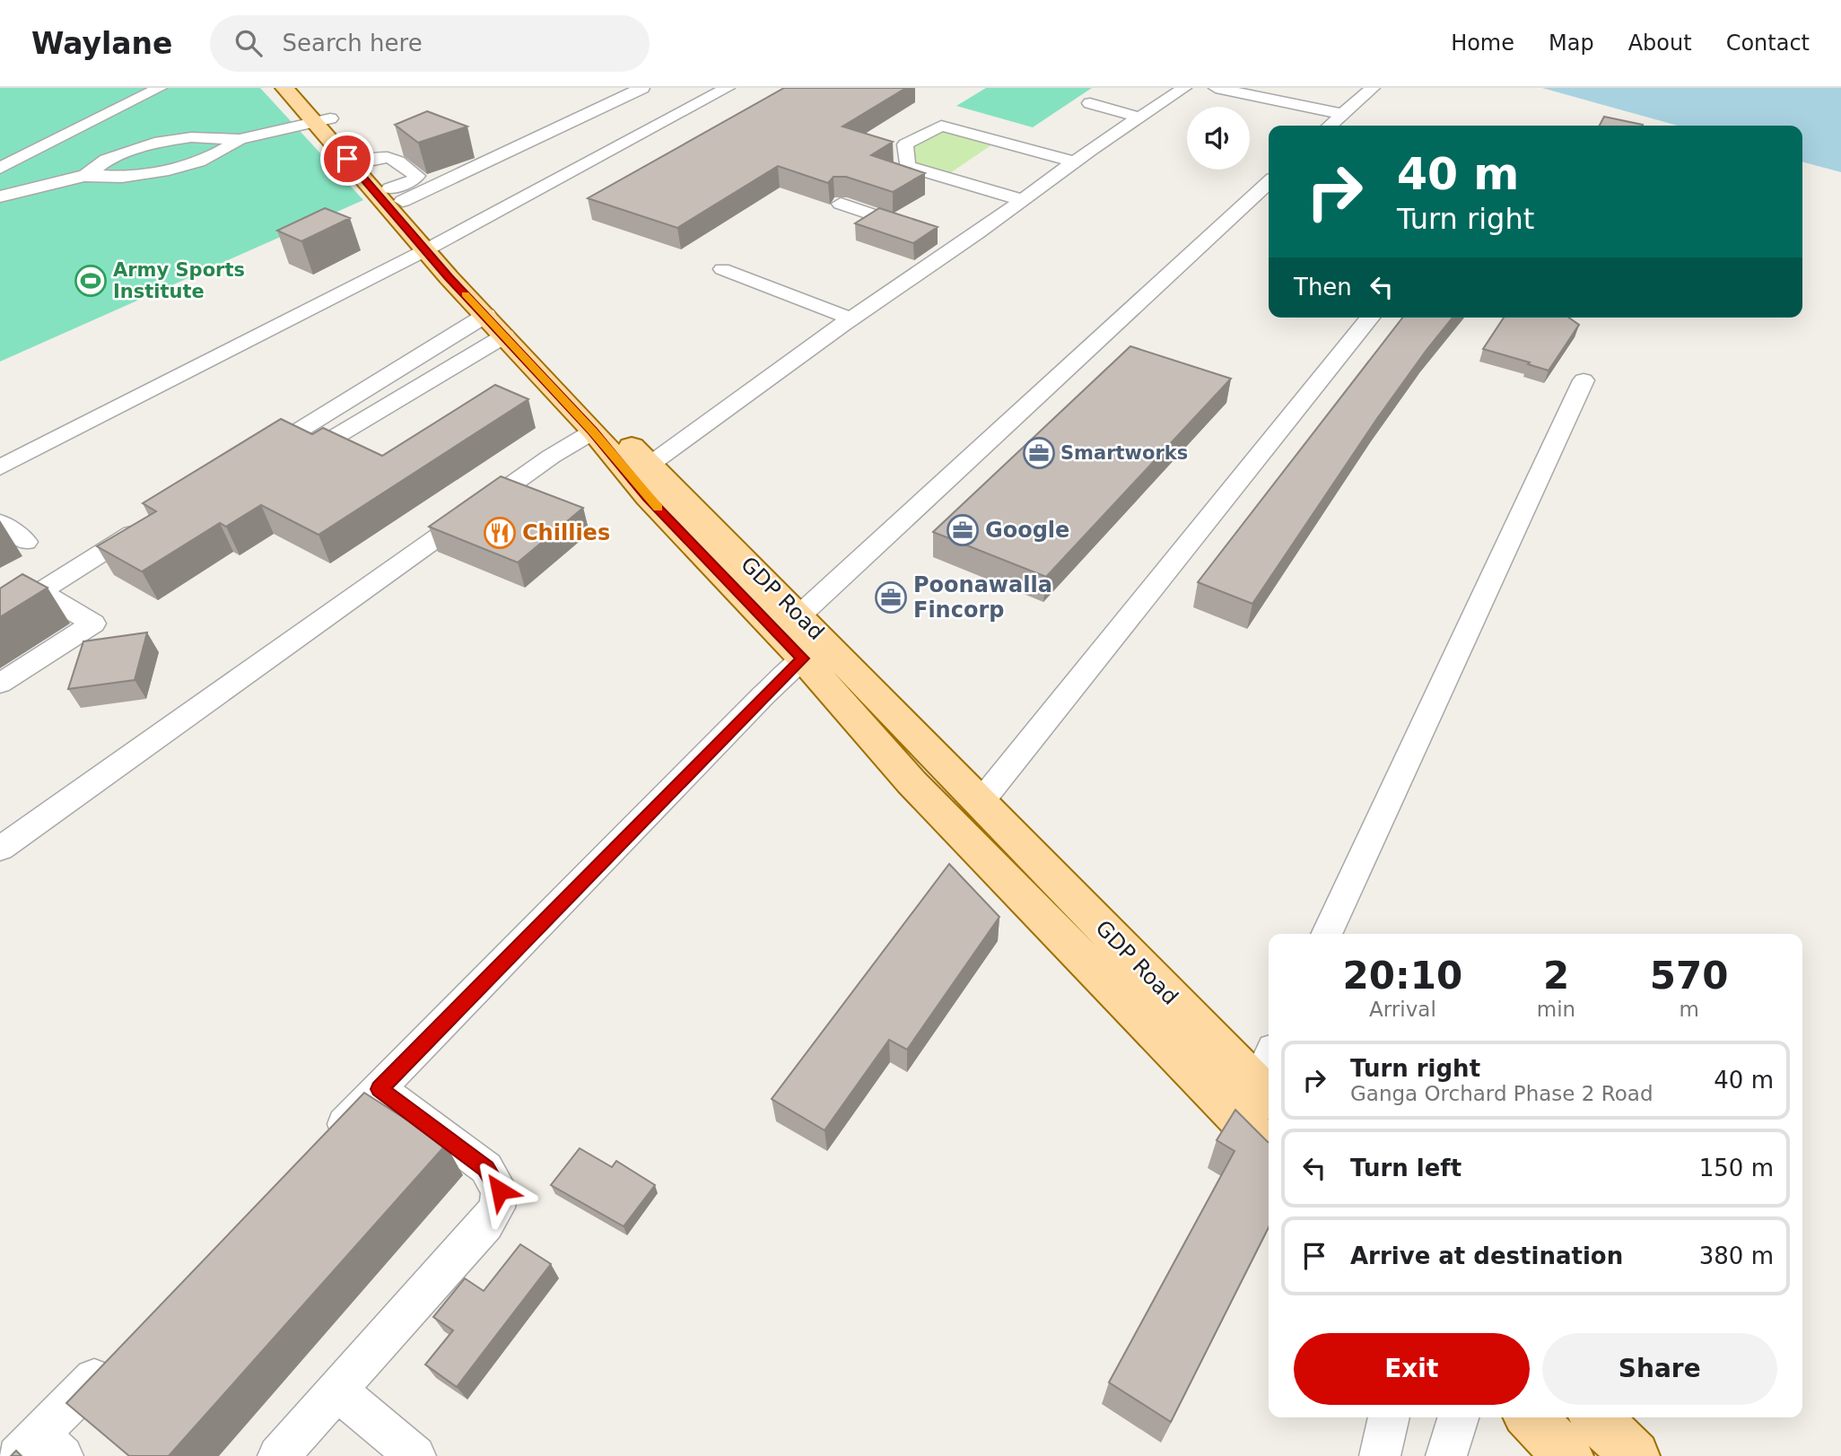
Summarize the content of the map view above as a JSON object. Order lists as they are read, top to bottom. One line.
{"streets":{"main road":["GDP Road"]},"places":{"sports":["Army Sports Institute"],"office":["Smartworks","Google","Poonawalla Fincorp"],"restaurant":["Chillies"]},"page":{"header":"Waylane","search":"Search here","nav":["Home","Map","About","Contact"],"turn":["40 m","Turn right"],"then":"Then","eta":["20:10","Arrival","2","min","570","m"],"list":[{"name":"Turn right","note":"Ganga Orchard Phase 2 Road","value":"40 m"},{"name":"Turn left","value":"150 m"},{"name":"Arrive at destination","value":"380 m"}],"buttons":["Exit","Share"]}}
